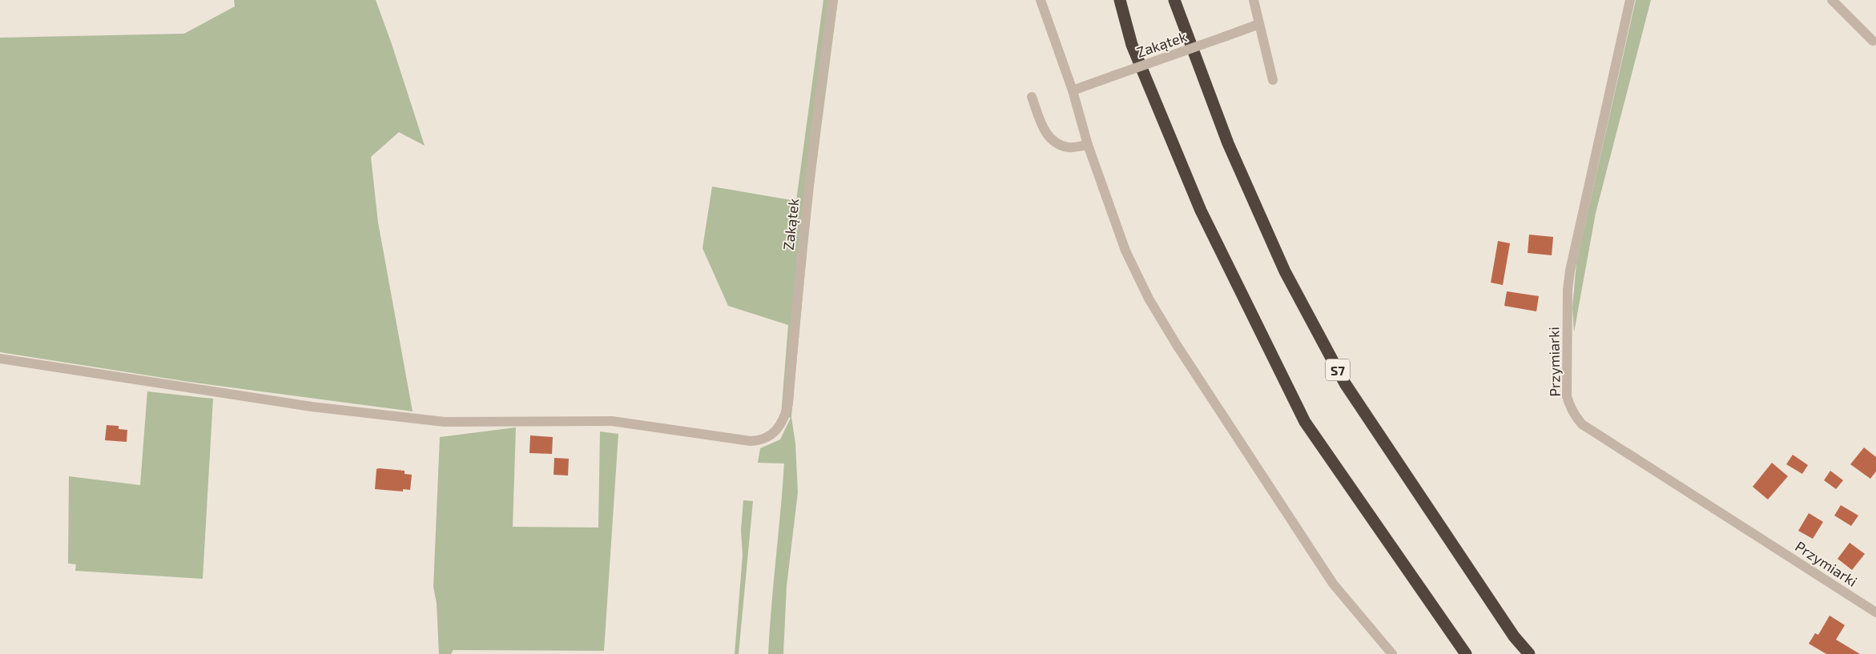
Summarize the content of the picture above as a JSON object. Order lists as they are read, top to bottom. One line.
{"streets":{"highway":["S7"],"street":["Zakątek","Przymiarki"]}}
